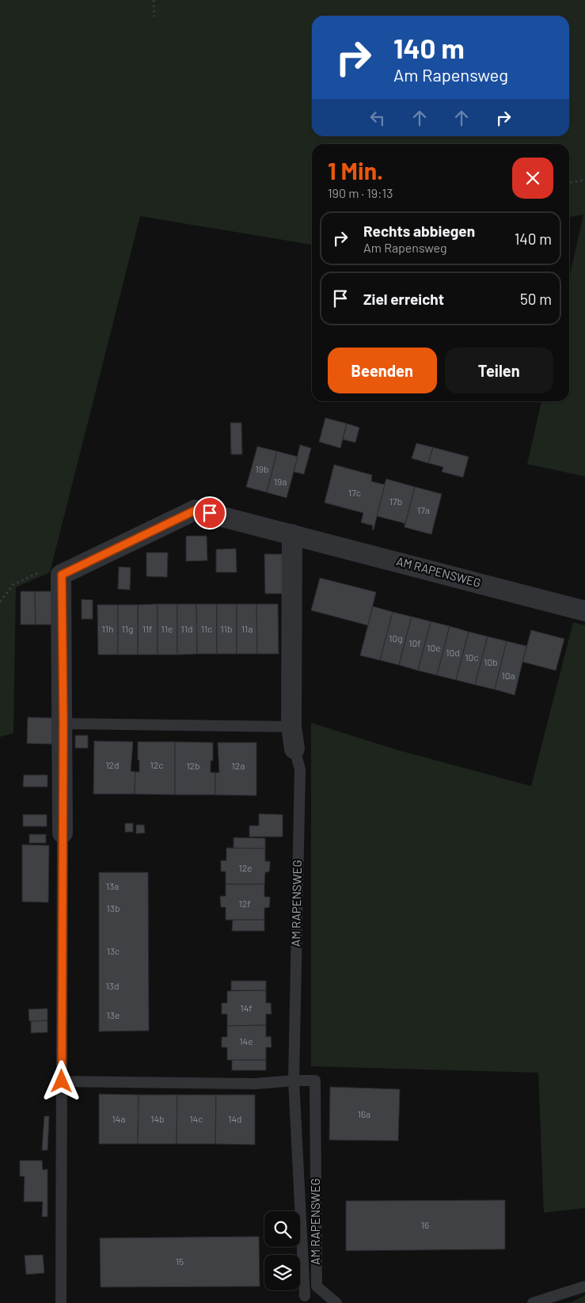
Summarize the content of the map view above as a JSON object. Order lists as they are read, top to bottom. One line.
{"streets":{"street":["AM RAPENSWEG"]},"house_numbers":["19b","19a","17c","17b","17a","11h","11g","11f","11e","11d","11c","11b","11a","10g","10f","10e","10d","10c","10b","10a","12d","12c","12b","12a","12e","13a","12f","13b","13c","13d","14f","13e","14e","16a","14a","14b","14c","14d","16","15"],"page":{"turn":["140 m","Am Rapensweg"],"heading":["1 Min.","190 m · 19:13"],"list":[{"name":"Rechts abbiegen","note":"Am Rapensweg","value":"140 m"},{"name":"Ziel erreicht","value":"50 m"}],"buttons":["Beenden","Teilen"]}}
